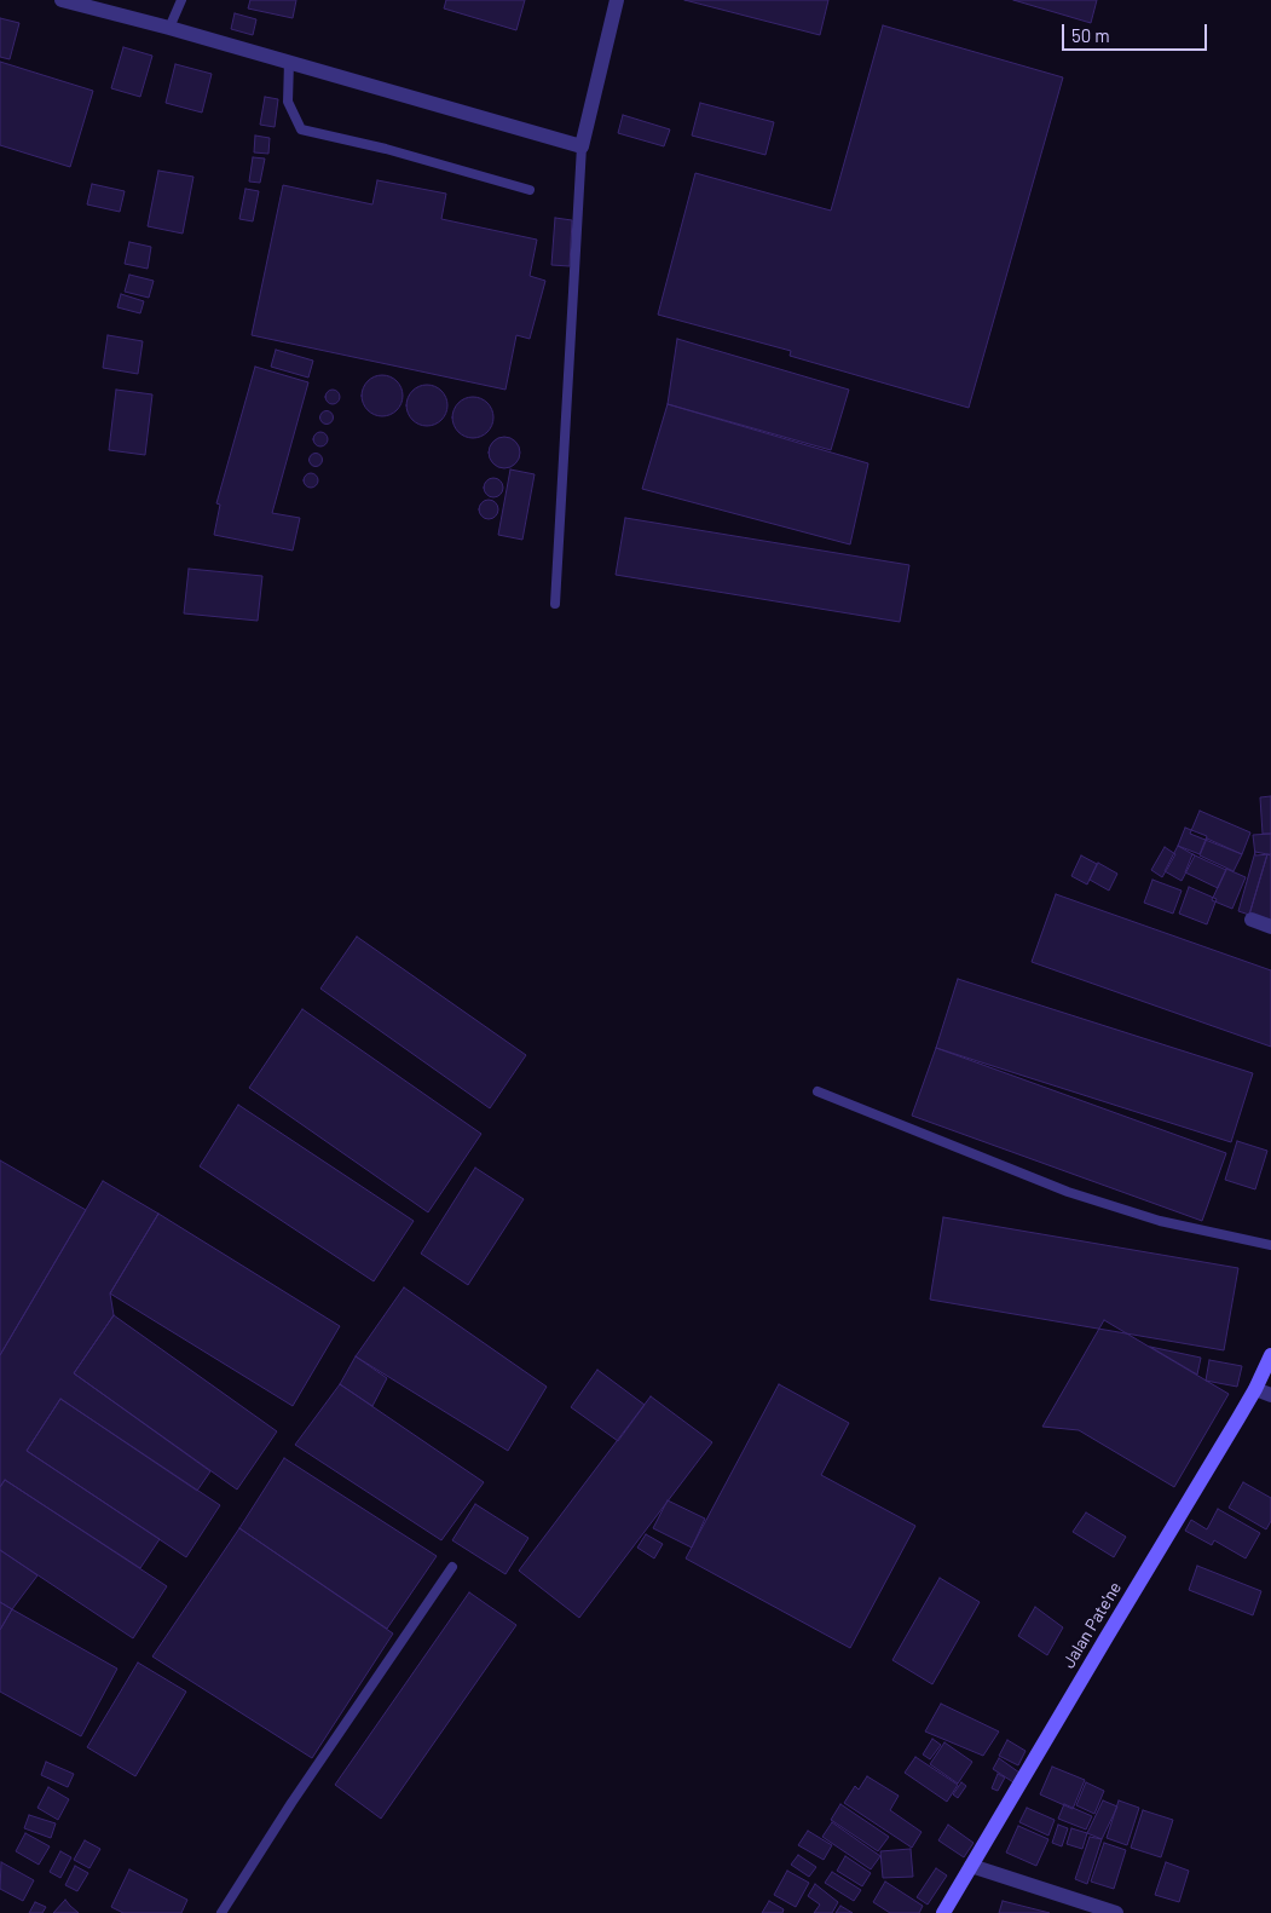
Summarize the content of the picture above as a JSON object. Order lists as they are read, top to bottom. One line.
{"streets":{"street":["Jalan Pate'ne"]},"scale_bar":"50 m"}
